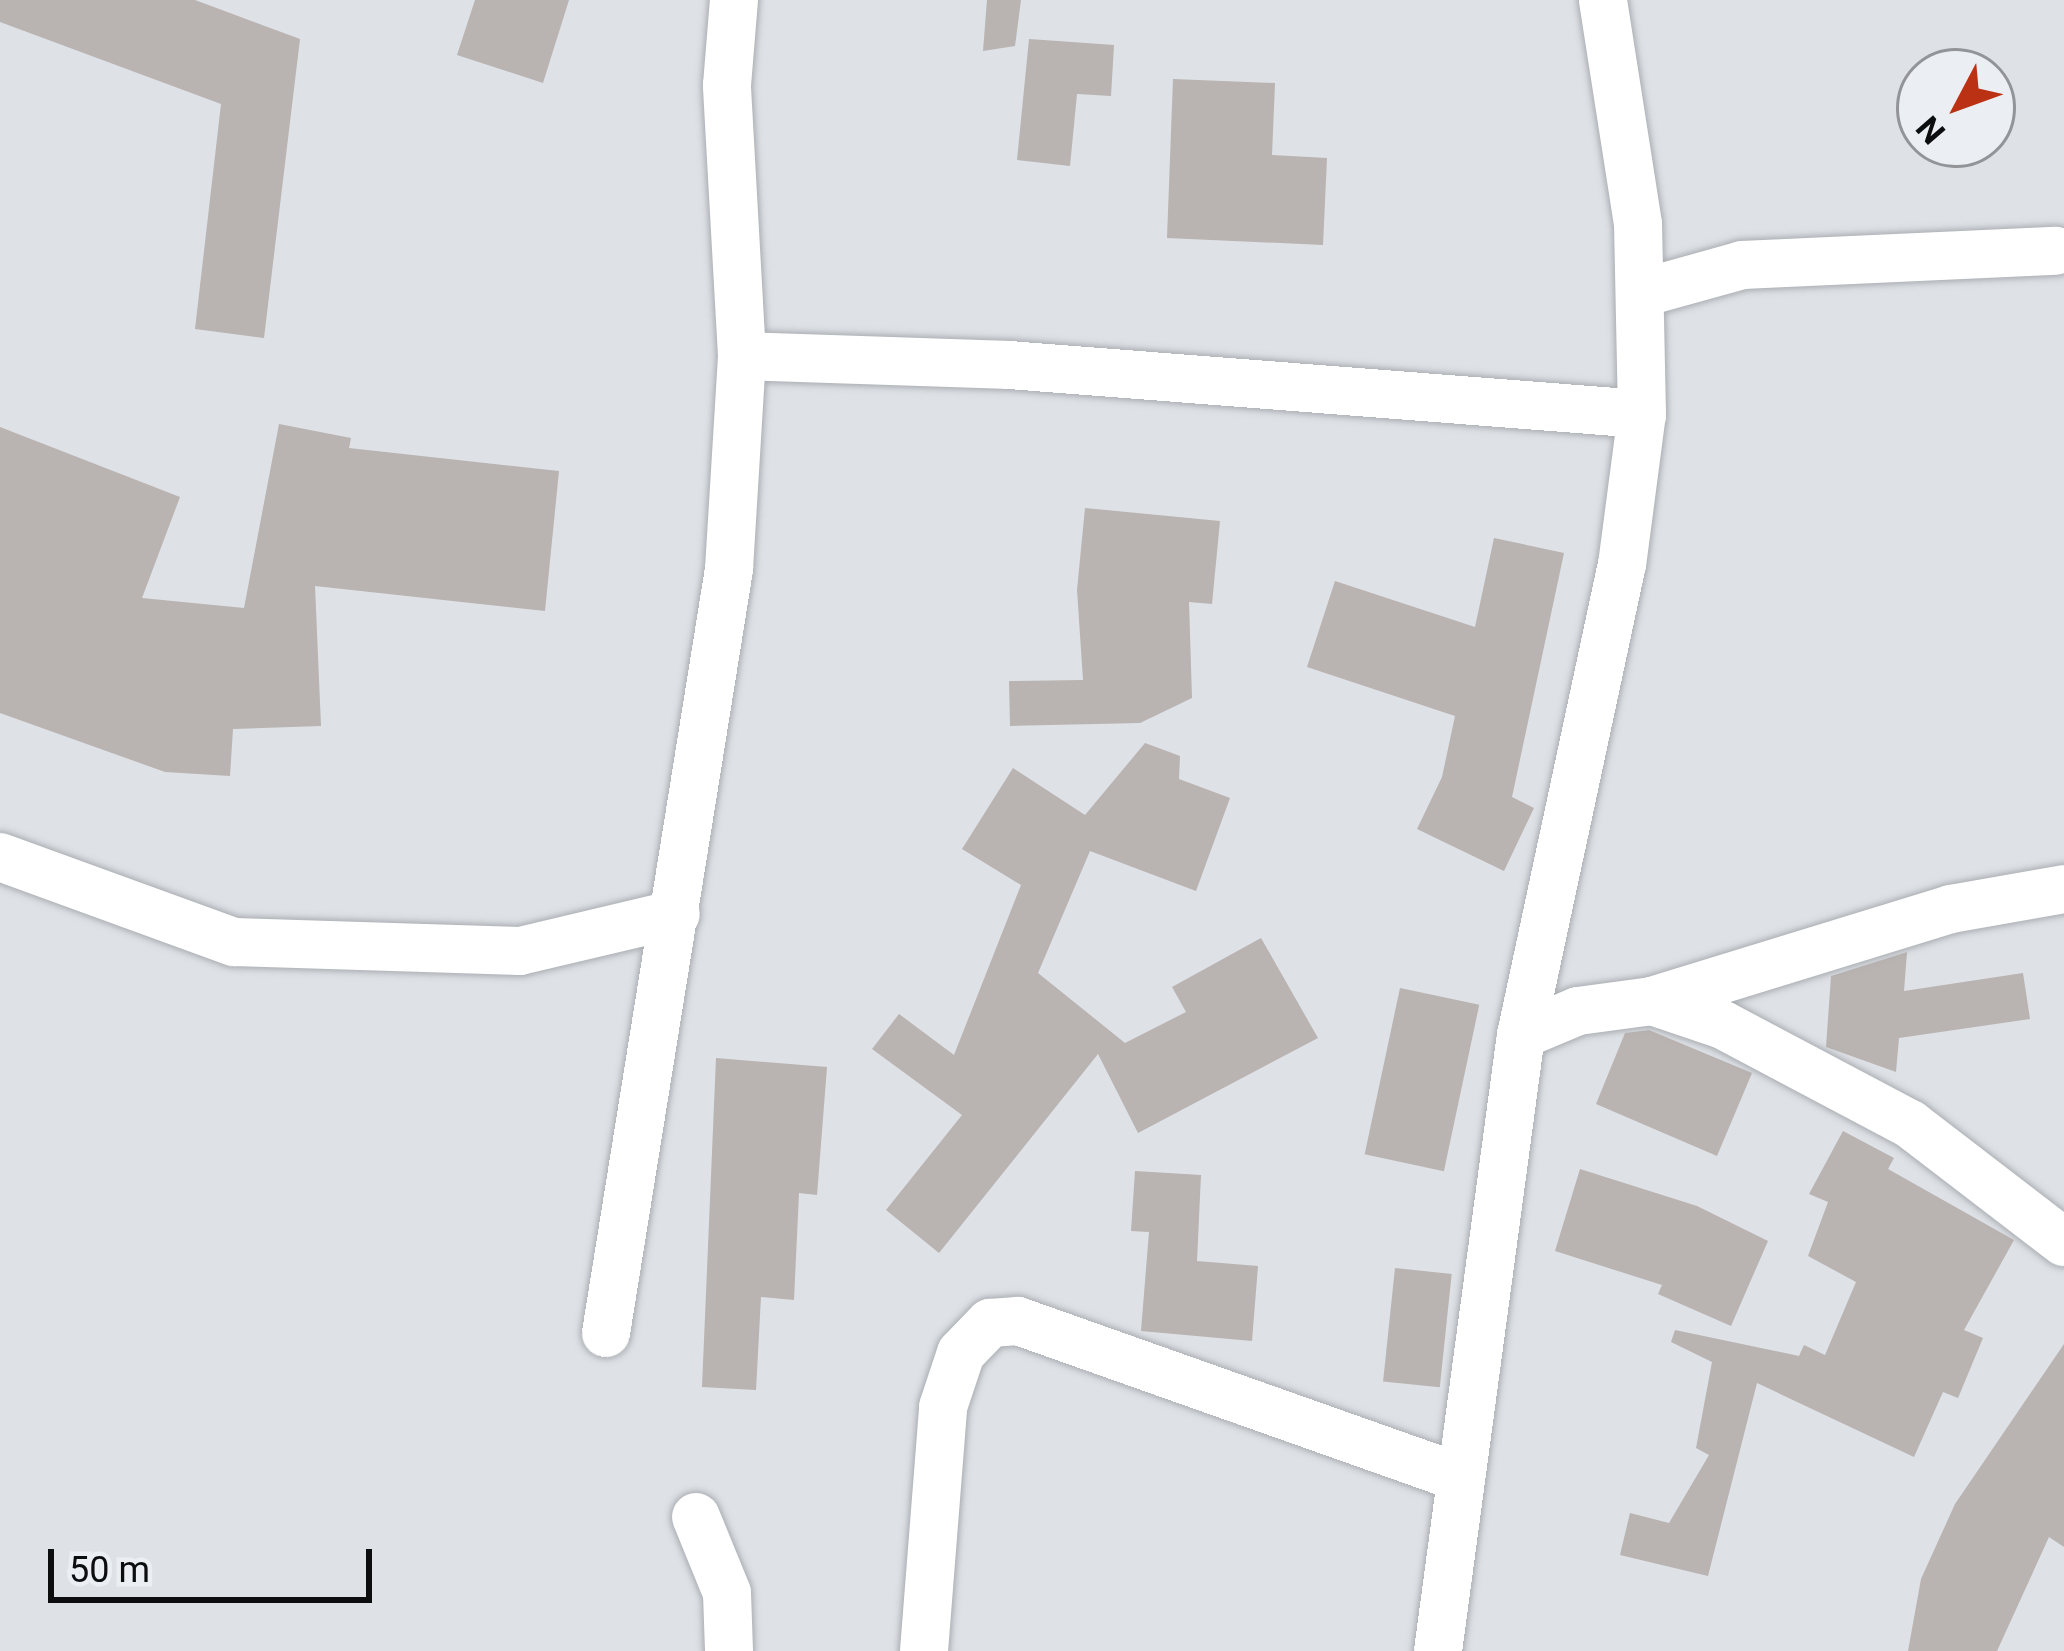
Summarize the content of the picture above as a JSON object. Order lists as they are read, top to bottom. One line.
{"scale_bar":"50 m","north":"bottom left"}
